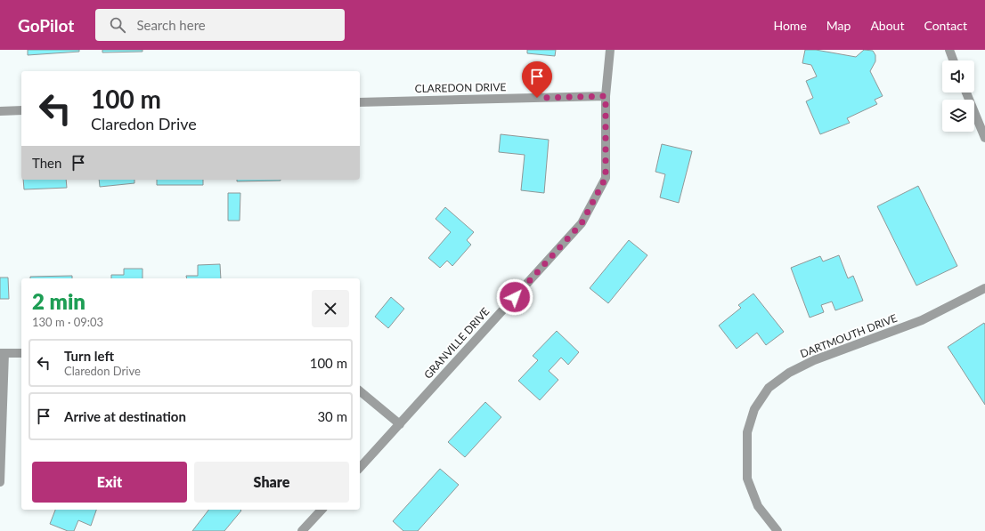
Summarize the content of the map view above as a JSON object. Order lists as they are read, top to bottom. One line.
{"streets":{"street":["CLAREDON DRIVE","DARTMOUTH DRIVE","GRANVILLE DRIVE"]},"crossings":[["CLAREDON DRIVE","GRANVILLE DRIVE"]],"page":{"header":"GoPilot","search":"Search here","nav":["Home","Map","About","Contact"],"turn":["100 m","Claredon Drive"],"then":"Then","heading":["2 min","130 m · 09:03"],"list":[{"name":"Turn left","note":"Claredon Drive","value":"100 m"},{"name":"Arrive at destination","value":"30 m"}],"buttons":["Exit","Share"]}}
